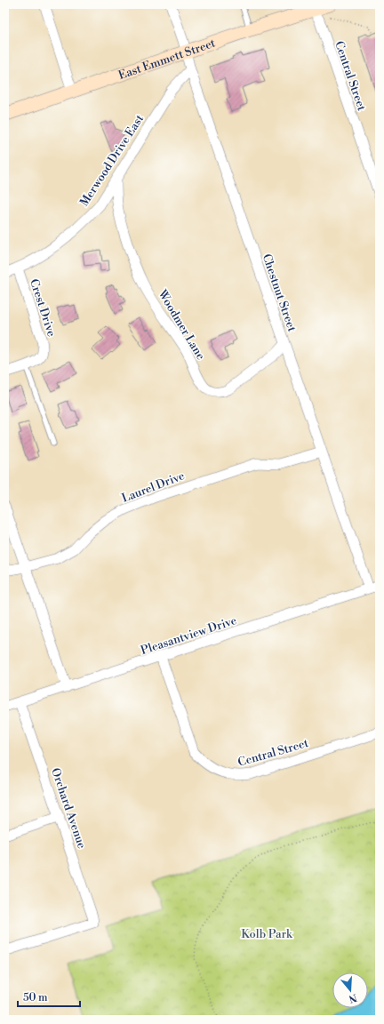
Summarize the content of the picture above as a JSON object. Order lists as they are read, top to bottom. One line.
{"streets":{"street":["East Emmett Street","Central Street","Merwood Drive East","Chestnut Street","Crest Drive","Woodmer Lane","Laurel Drive","Pleasantview Drive","Orchard Avenue"]},"crossings":[["East Emmett Street","Central Street"],["East Emmett Street","Chestnut Street"],["Central Street","Pleasantview Drive"],["Merwood Drive East","Chestnut Street"],["Merwood Drive East","Crest Drive"],["Merwood Drive East","Woodmer Lane"],["Chestnut Street","Woodmer Lane"],["Chestnut Street","Laurel Drive"],["Chestnut Street","Pleasantview Drive"],["Pleasantview Drive","Orchard Avenue"]],"parks":["Kolb Park"],"scale_bar":"50 m","north":"bottom"}
